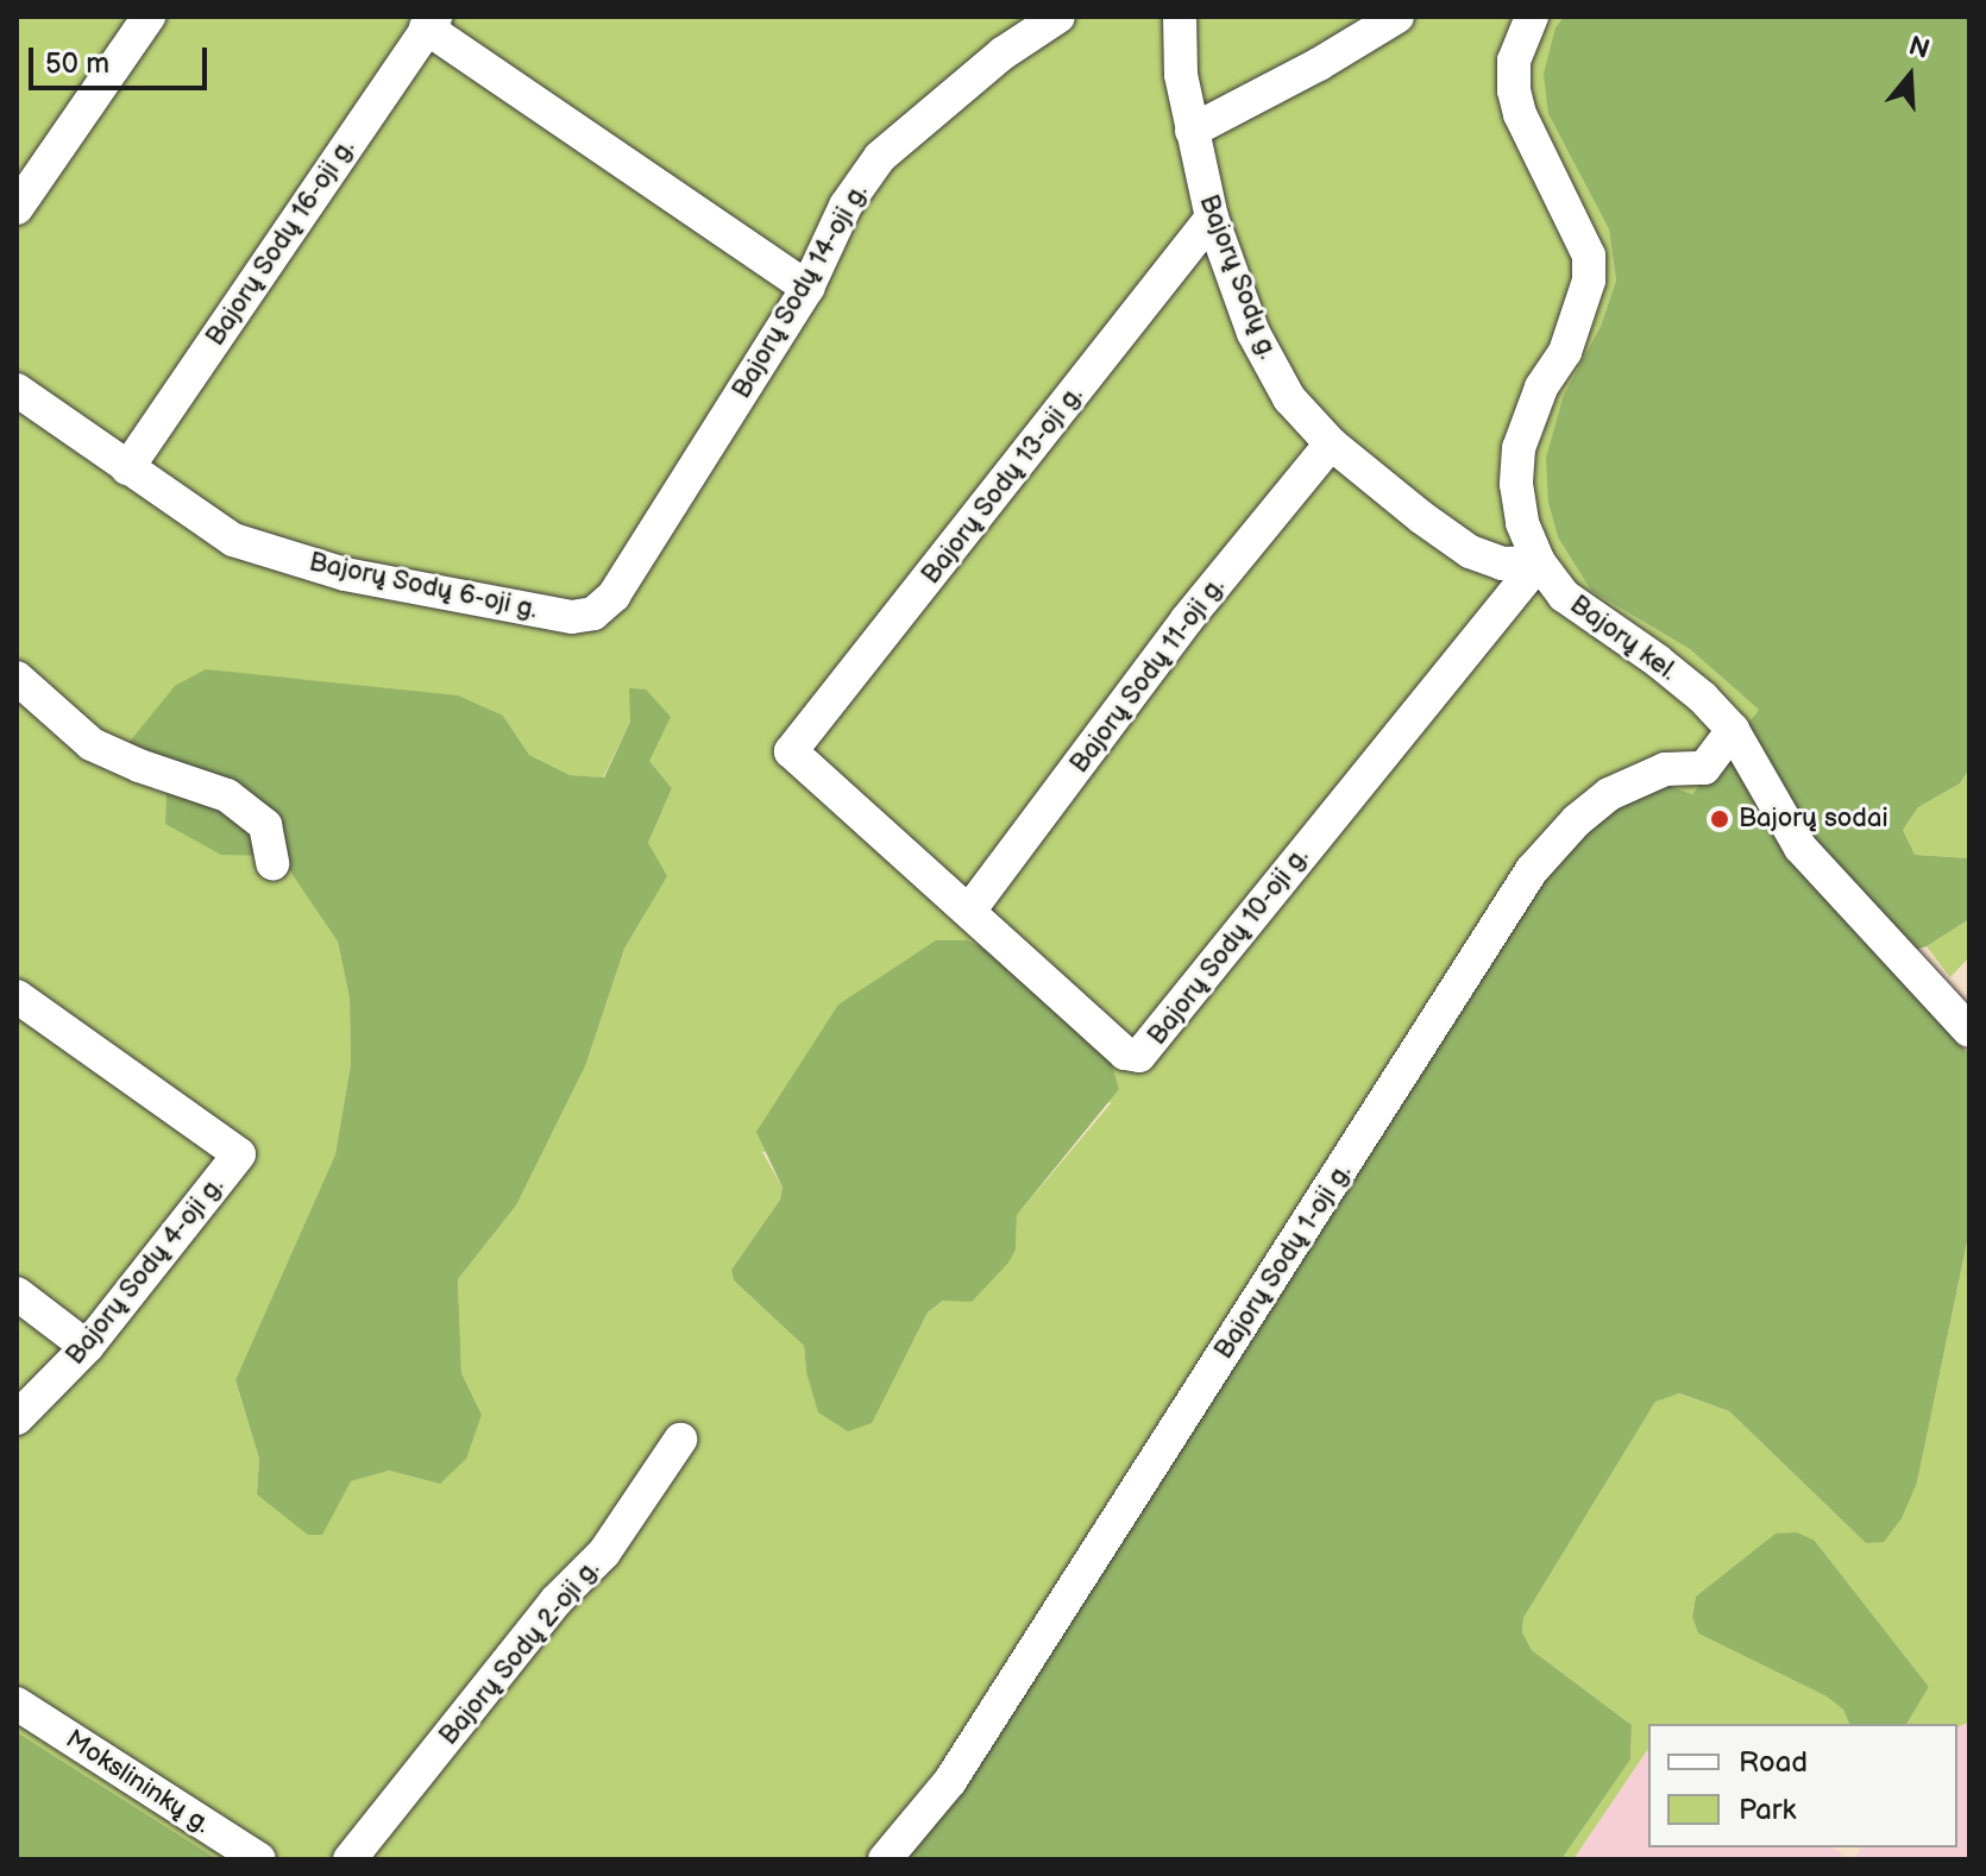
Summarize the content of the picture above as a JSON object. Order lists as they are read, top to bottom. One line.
{"streets":{"street":["Bajorų Sodų 16-oji g.","Bajorų Sodų g.","Bajorų Sodų 14-oji g.","Bajorų Sodų 13-oji g.","Bajorų Sodų 6-oji g.","Bajorų kel.","Bajorų Sodų 11-oji g.","Bajorų Sodų 10-oji g.","Bajorų Sodų 1-oji g.","Bajorų Sodų 4-oji g.","Bajorų Sodų 2-oji g.","Mokslininkų g."]},"crossings":[["Bajorų Sodų 16-oji g.","Bajorų Sodų 6-oji g."],["Bajorų Sodų g.","Bajorų Sodų 13-oji g."],["Bajorų Sodų g.","Bajorų kel."],["Bajorų Sodų g.","Bajorų Sodų 11-oji g."],["Bajorų Sodų g.","Bajorų Sodų 10-oji g."],["Bajorų Sodų 14-oji g.","Bajorų Sodų 6-oji g."],["Bajorų Sodų 13-oji g.","Bajorų Sodų 10-oji g."],["Bajorų kel.","Bajorų Sodų 10-oji g."],["Bajorų kel.","Bajorų Sodų 1-oji g."],["Bajorų Sodų 11-oji g.","Bajorų Sodų 10-oji g."]],"places":["Bajorų sodai"],"legend":["Road","Park"],"scale_bar":"50 m","north":"top"}
